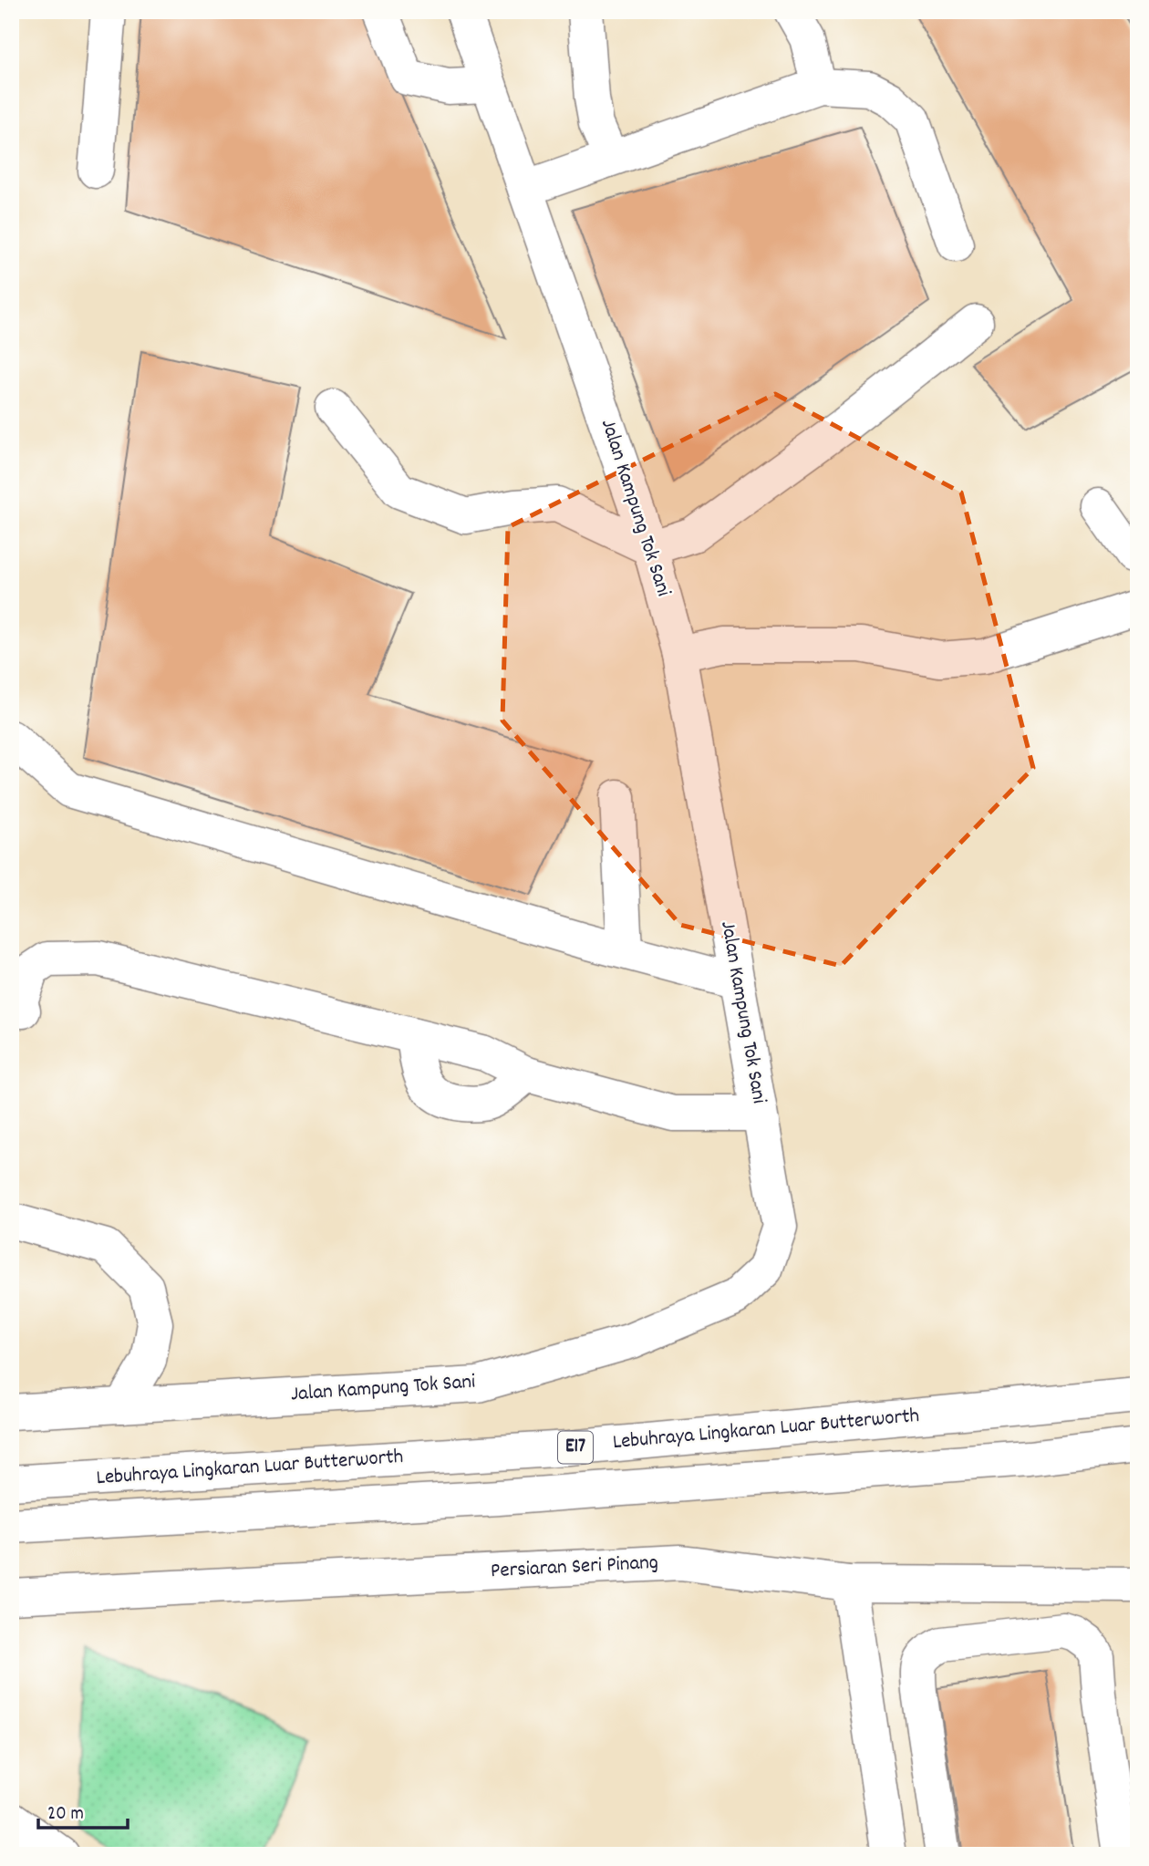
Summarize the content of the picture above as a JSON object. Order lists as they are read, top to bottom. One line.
{"streets":{"main road":["Jalan Kampung Tok Sani","Lebuhraya Lingkaran Luar Butterworth","E17","Persiaran Seri Pinang"]},"scale_bar":"20 m"}
